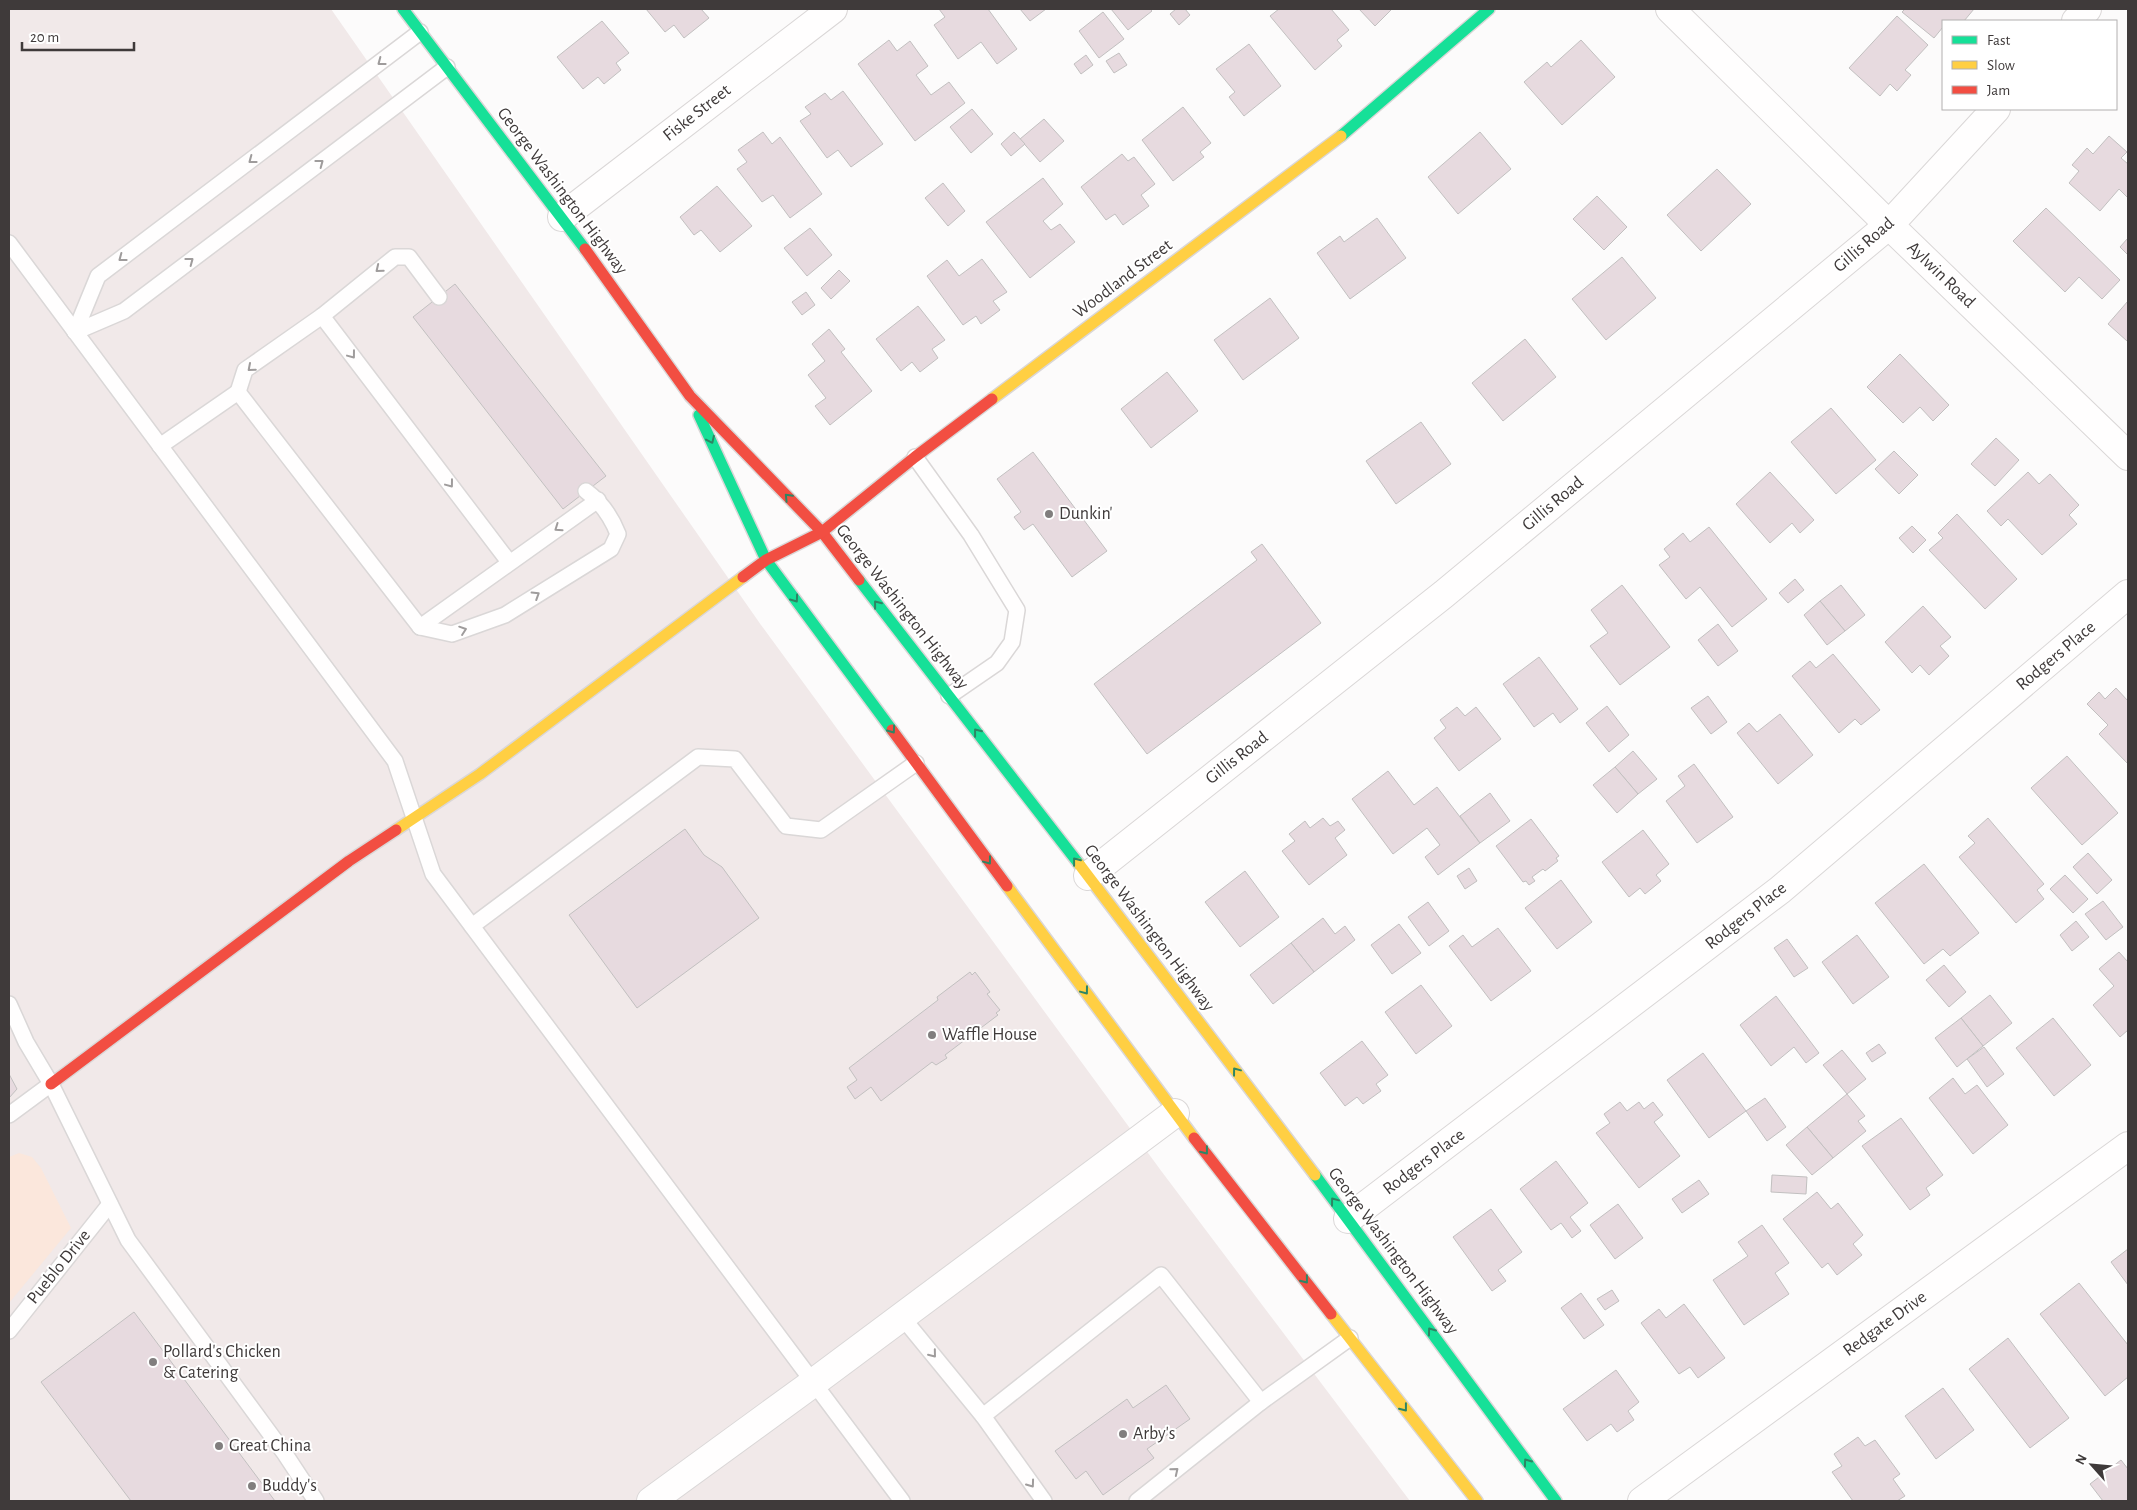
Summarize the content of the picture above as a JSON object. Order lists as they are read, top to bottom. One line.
{"streets":{"main road":["George Washington Highway","Woodland Street"],"street":["Fiske Street","Gillis Road","Aylwin Road","Rodgers Place","Redgate Drive"],"lane":["Pueblo Drive"]},"crossings":[["Fiske Street","George Washington Highway"],["George Washington Highway","Gillis Road"],["George Washington Highway","Woodland Street"],["George Washington Highway","Rodgers Place"],["Gillis Road","Aylwin Road"]],"places":["Dunkin'","Waffle House","Pollard's Chicken & Catering","Arby's","Great China","Buddy's"],"legend":["Fast","Slow","Jam"],"scale_bar":"20 m","north":"top left"}
